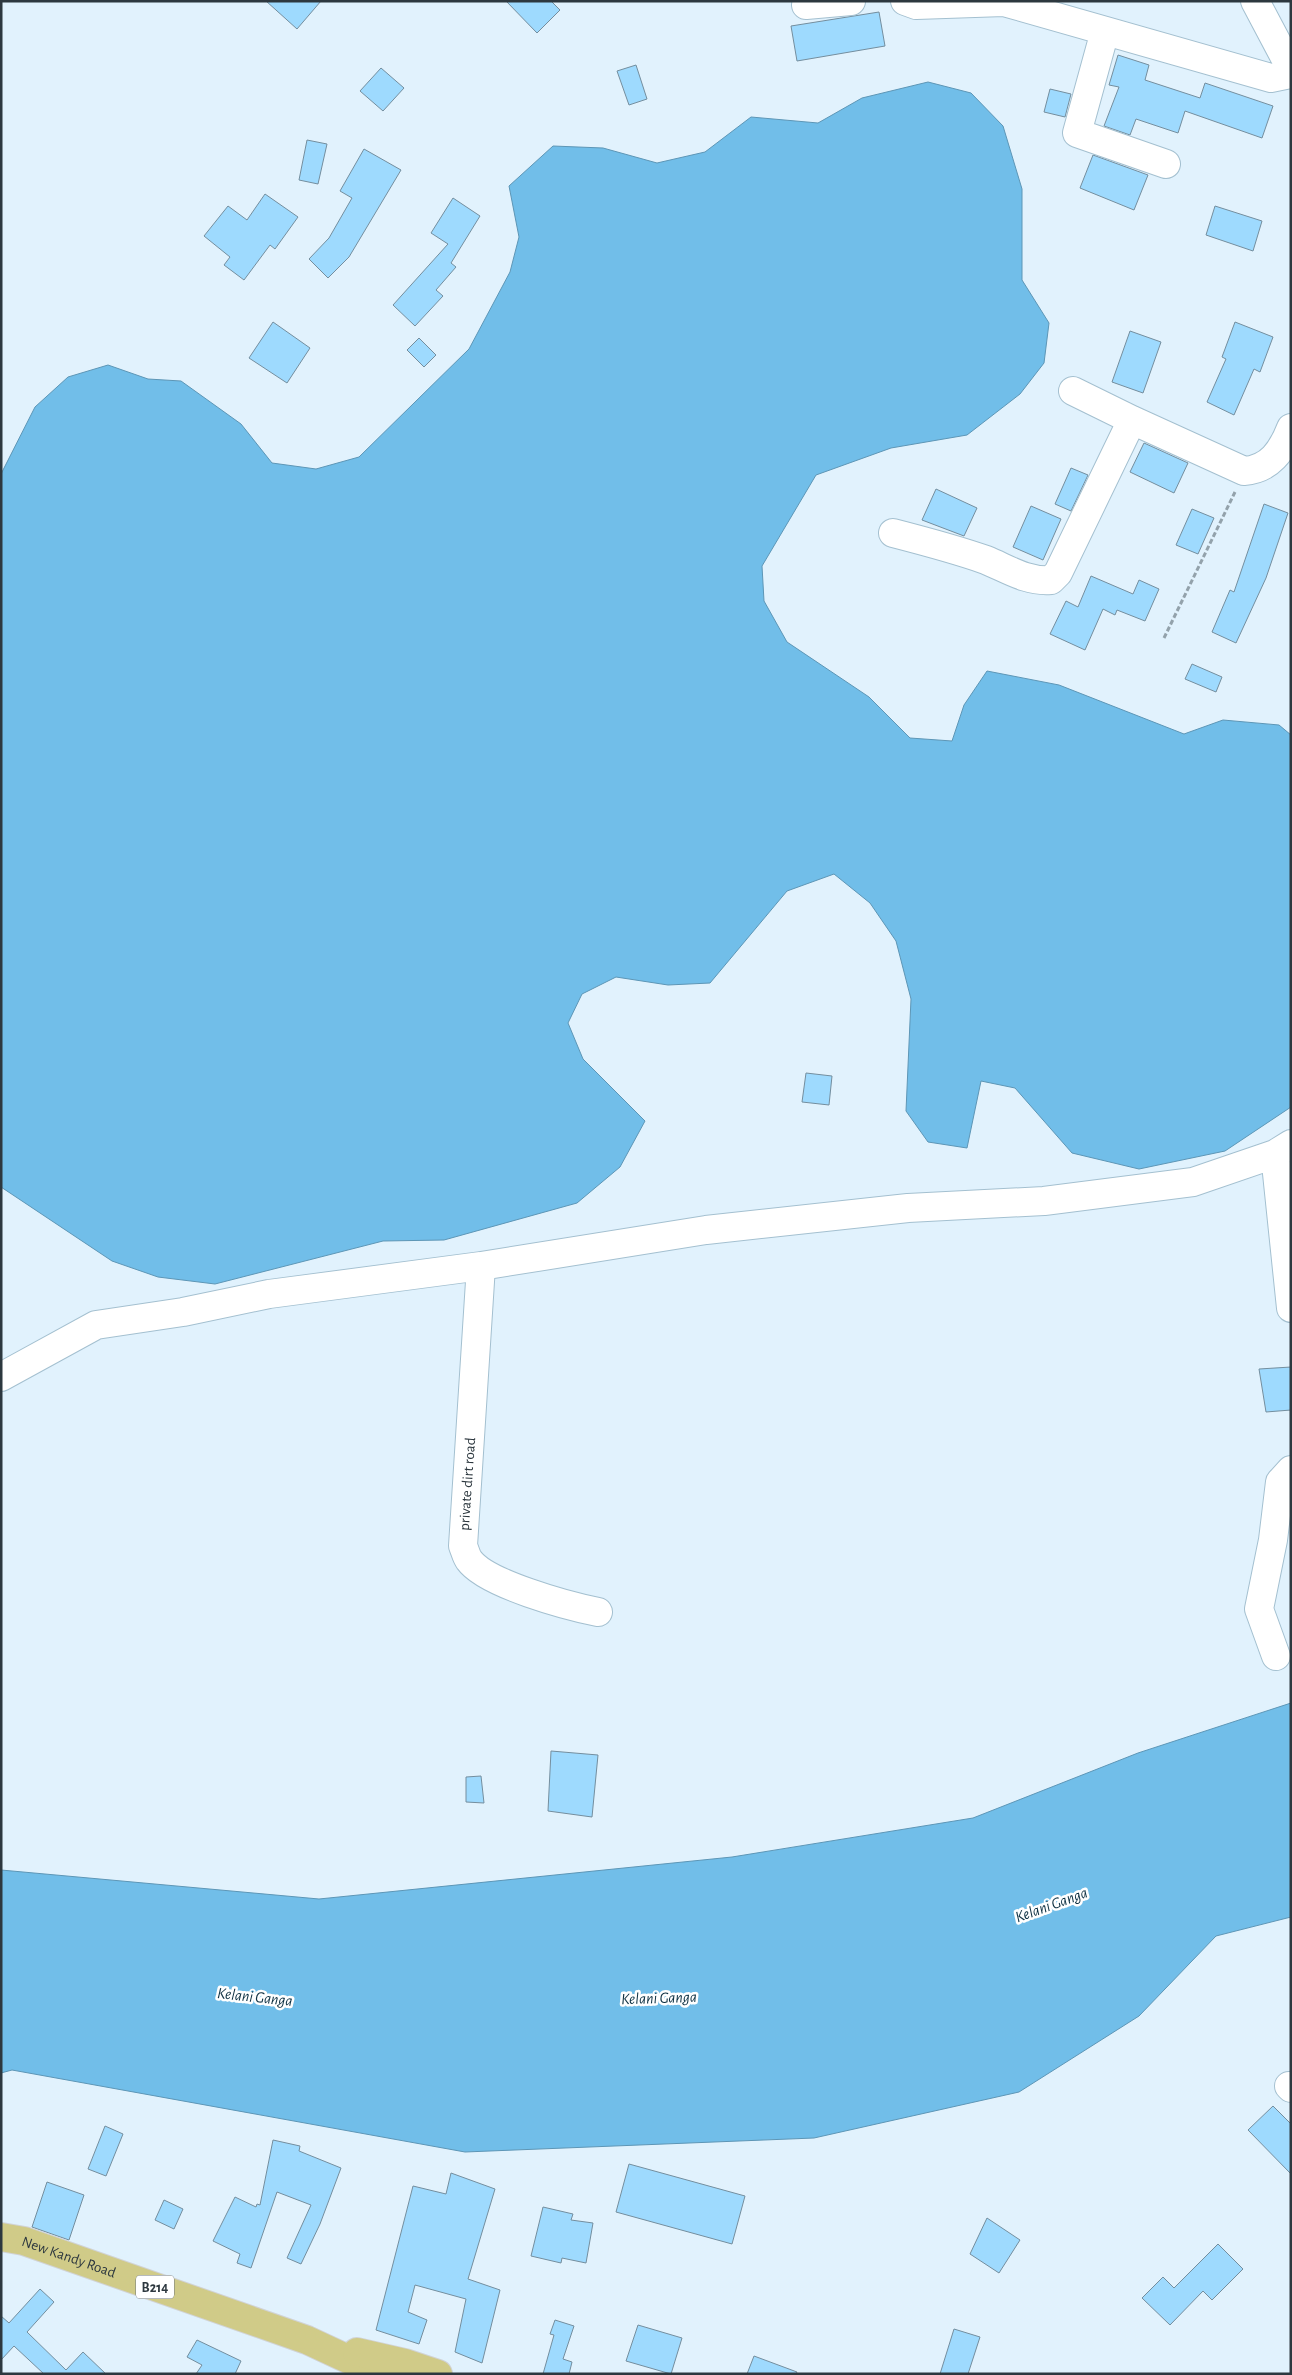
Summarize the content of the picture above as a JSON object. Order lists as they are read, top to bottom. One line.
{"streets":{"main road":["New Kandy Road","B214"],"street":["private dirt road"]},"water":["Kelani Ganga"]}
